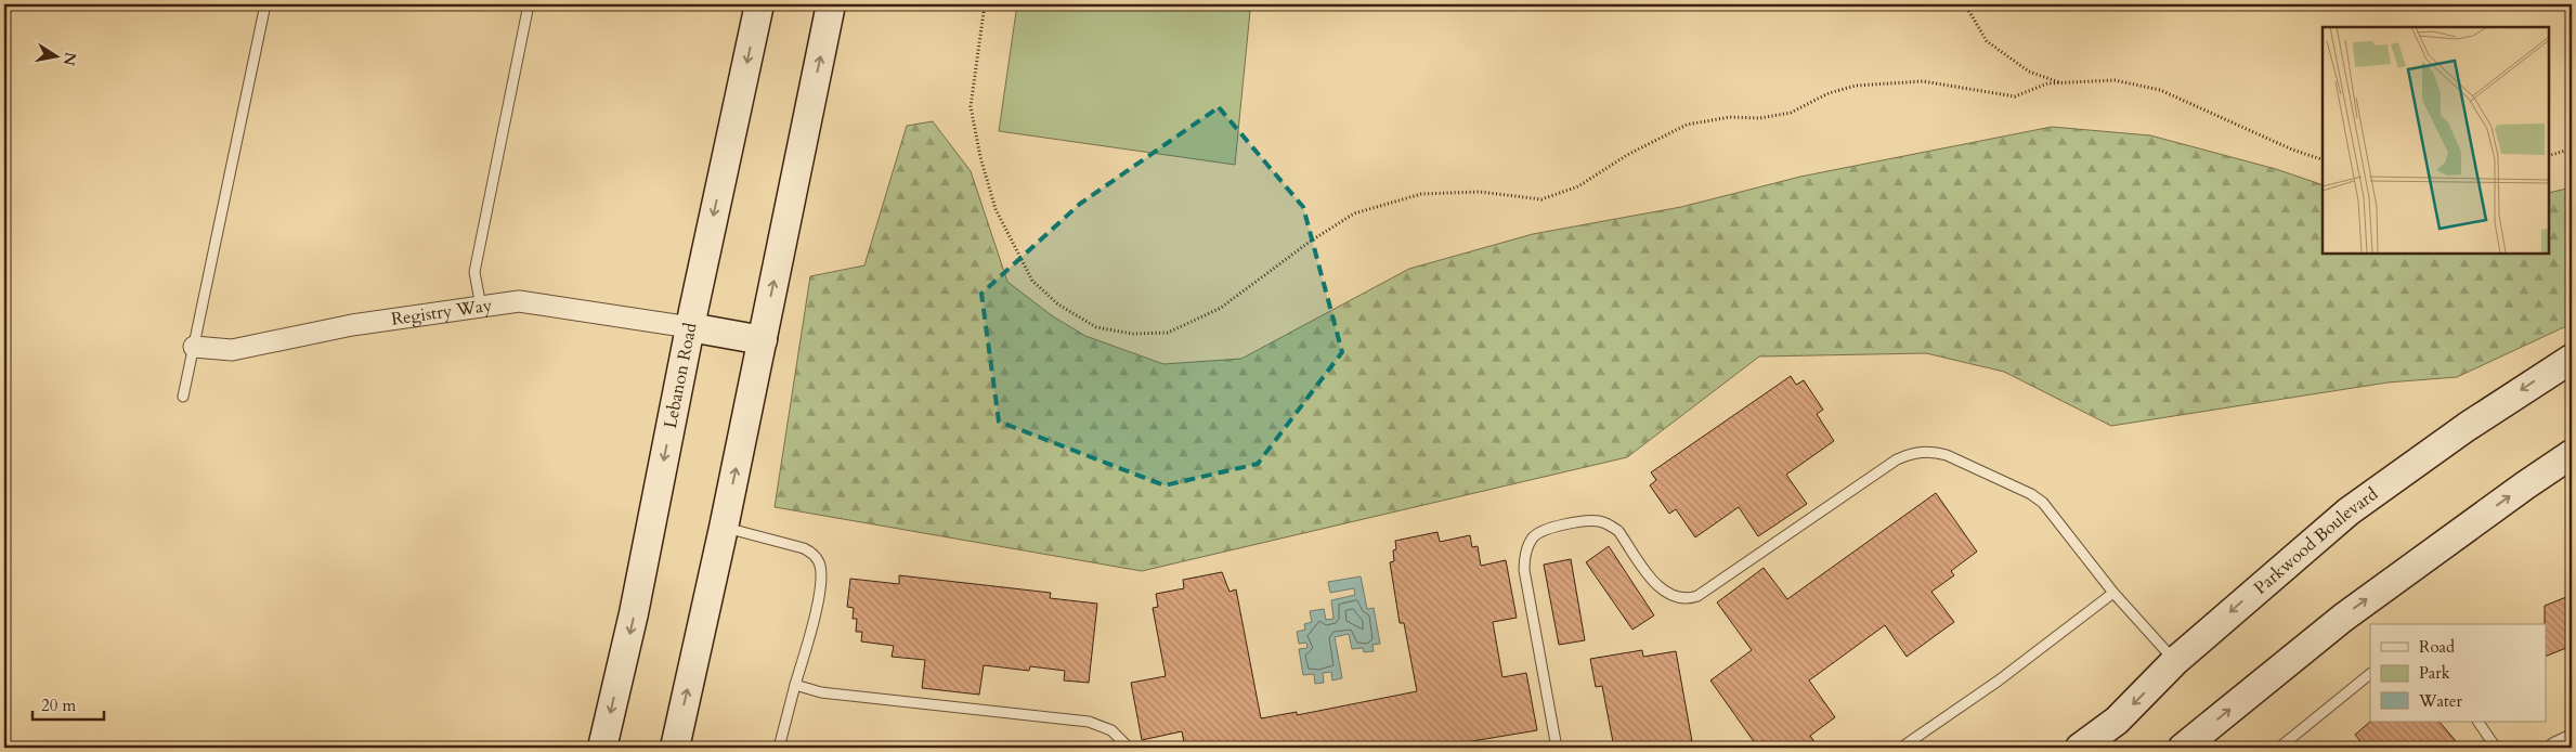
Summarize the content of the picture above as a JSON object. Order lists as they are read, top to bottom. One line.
{"streets":{"main road":["Lebanon Road","Parkwood Boulevard"],"street":["Registry Way"]},"crossings":[["Registry Way","Lebanon Road"]],"legend":["Road","Park","Water"],"scale_bar":"20 m","north":"right"}
